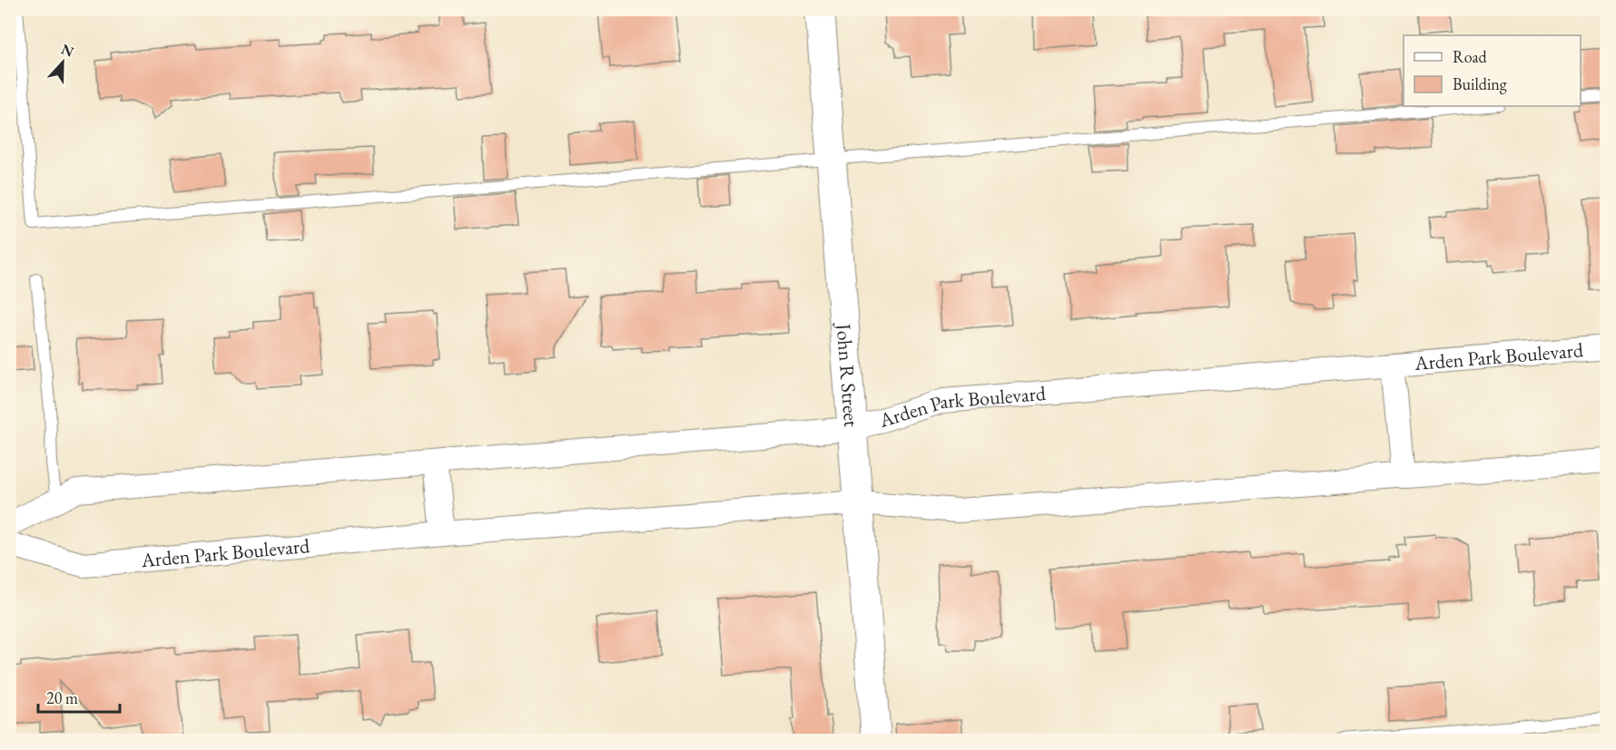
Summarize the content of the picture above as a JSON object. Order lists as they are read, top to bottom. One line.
{"streets":{"street":["Arden Park Boulevard","John R Street"]},"crossings":[["Arden Park Boulevard","John R Street"]],"legend":["Road","Building"],"scale_bar":"20 m","north":"top"}
